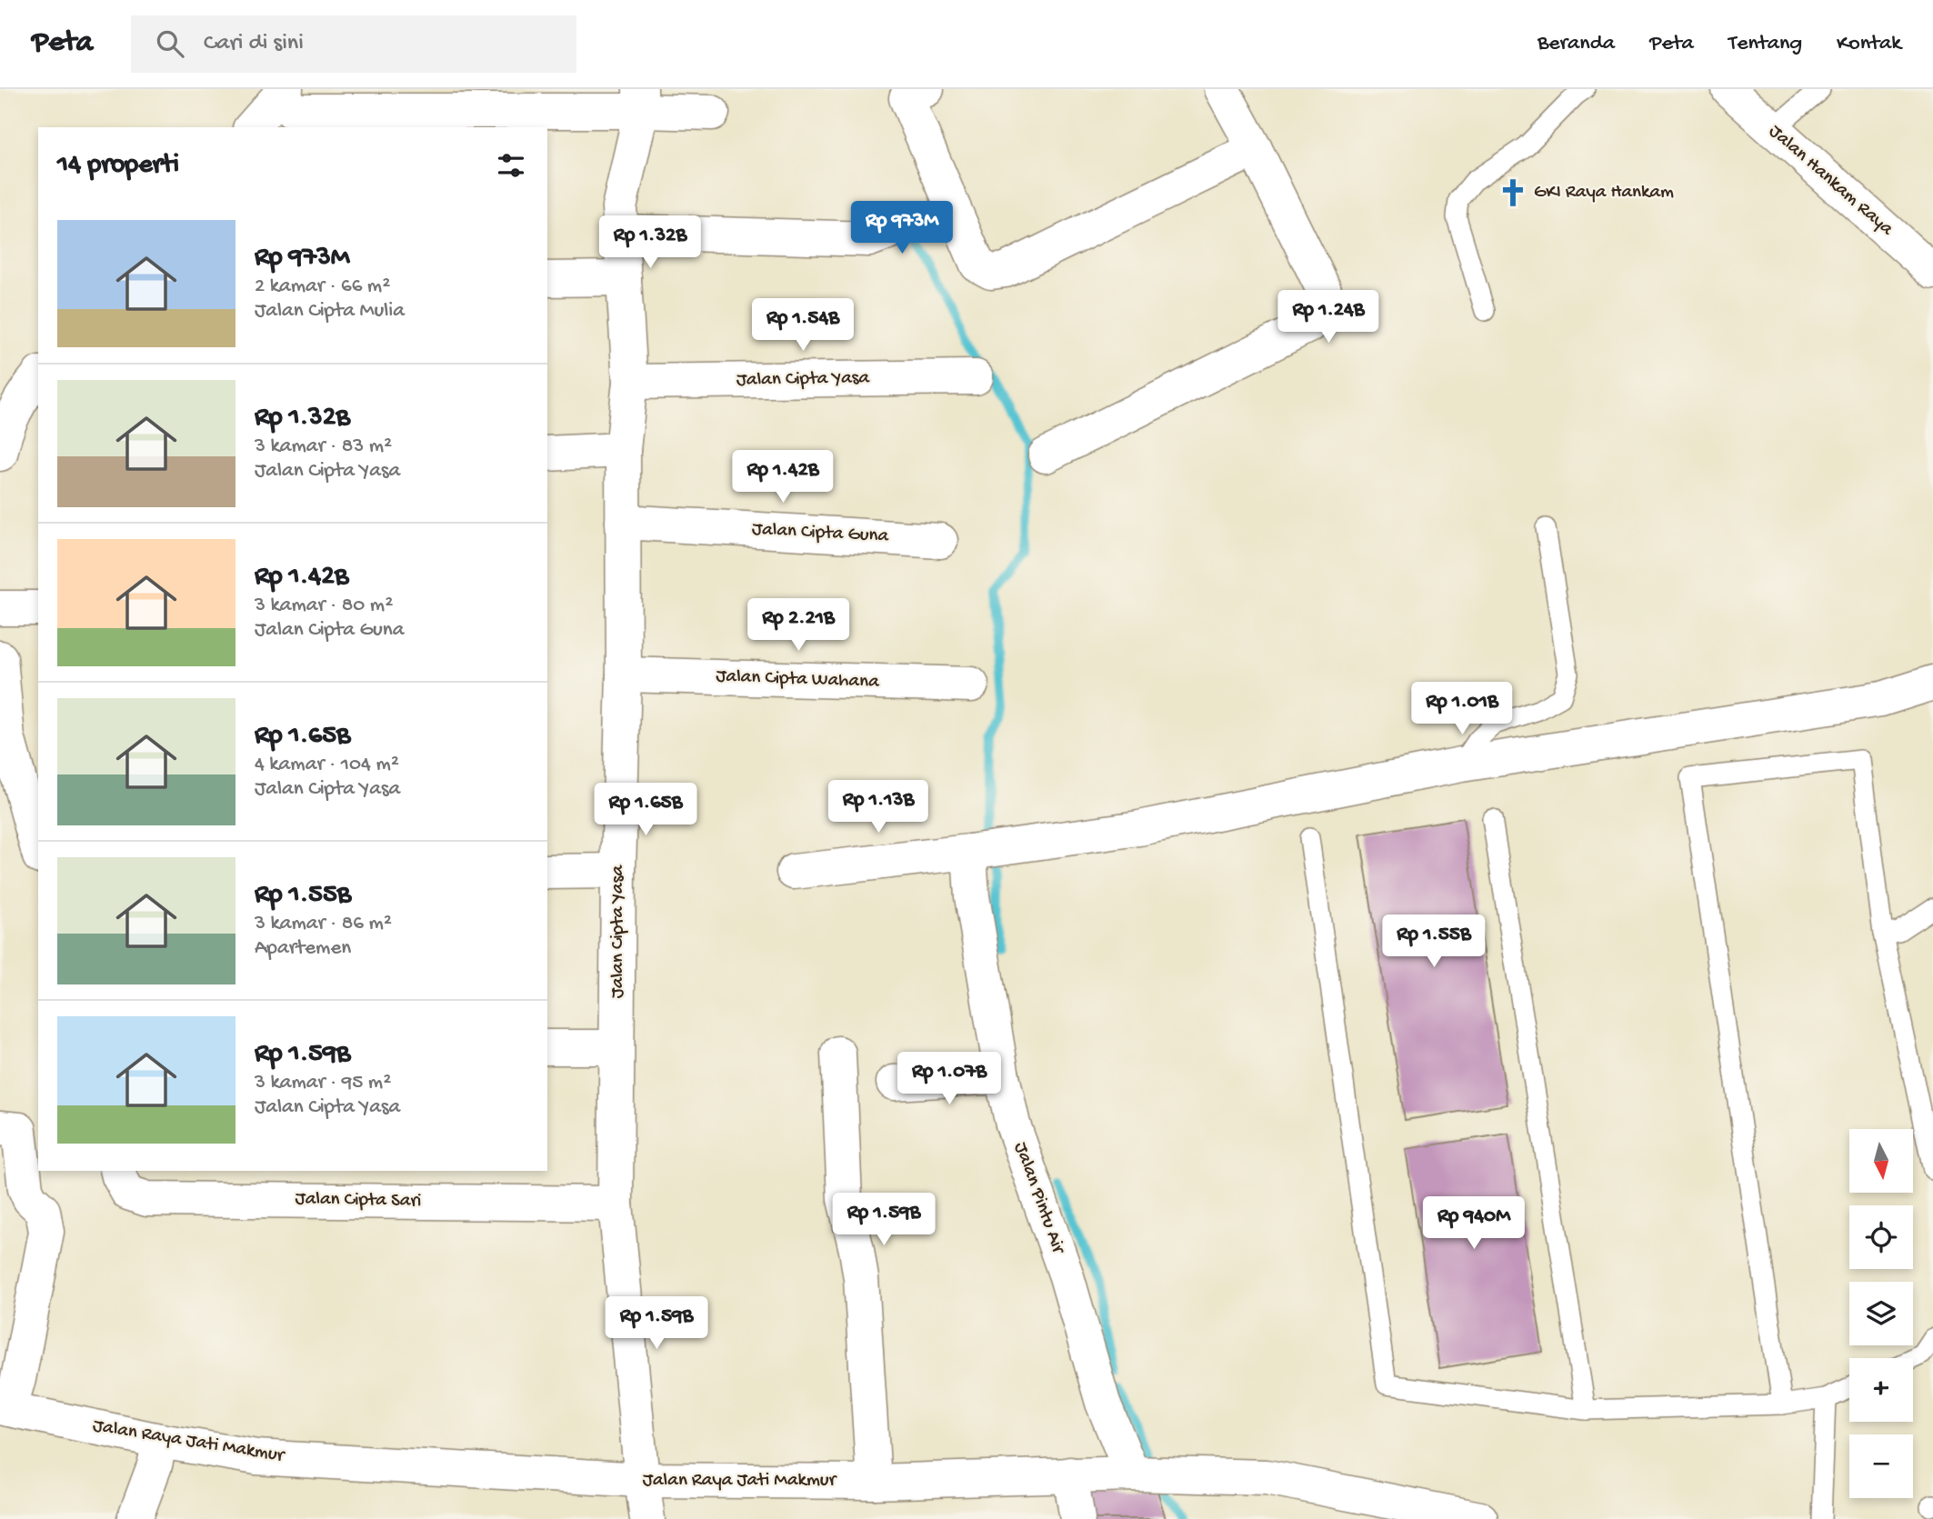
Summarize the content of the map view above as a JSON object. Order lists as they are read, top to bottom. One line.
{"streets":{"street":["Jalan Hankam Raya","Jalan Cipta Yasa","Jalan Cipta Guna","Jalan Cipta Wahana","Jalan Pintu Air","Jalan Cipta Sari","Jalan Raya Jati Makmur"]},"crossings":[["Jalan Cipta Yasa","Jalan Cipta Guna"],["Jalan Cipta Yasa","Jalan Cipta Wahana"],["Jalan Cipta Yasa","Jalan Cipta Sari"],["Jalan Cipta Yasa","Jalan Raya Jati Makmur"],["Jalan Pintu Air","Jalan Raya Jati Makmur"]],"places":{"church":["GKI Raya Hankam"]},"north":"bottom","page":{"header":"Peta","search":"Cari di sini","nav":["Beranda","Peta","Tentang","Kontak"],"heading":"14 properti","price":["Rp 973M","Rp 1.32B","Rp 1.24B","Rp 1.54B","Rp 1.42B","Rp 2.21B","Rp 1.01B","Rp 1.13B","Rp 1.65B","Rp 1.55B","Rp 1.07B","Rp 1.59B","Rp 940M","Rp 1.59B"],"list":[{"name":"Rp 973M","note":"2 kamar · 66 m² · Jalan Cipta Mulia"},{"name":"Rp 1.32B","note":"3 kamar · 83 m² · Jalan Cipta Yasa"},{"name":"Rp 1.42B","note":"3 kamar · 80 m² · Jalan Cipta Guna"},{"name":"Rp 1.65B","note":"4 kamar · 104 m² · Jalan Cipta Yasa"},{"name":"Rp 1.55B","note":"3 kamar · 86 m² · Apartemen"},{"name":"Rp 1.59B","note":"3 kamar · 95 m² · Jalan Cipta Yasa"}],"map_buttons":["+","−"]}}
